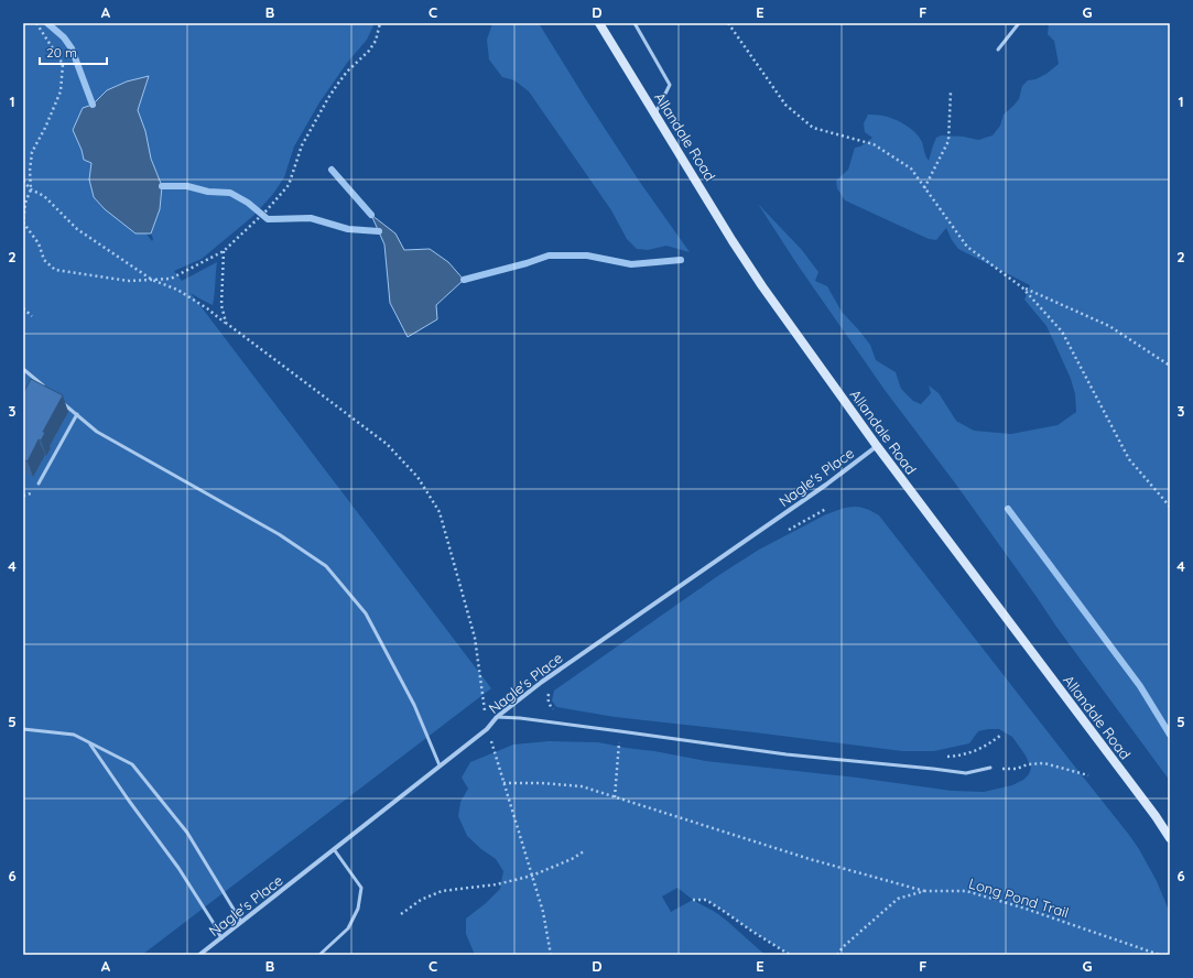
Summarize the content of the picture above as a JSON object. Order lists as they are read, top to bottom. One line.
{"streets":{"main road":["Allandale Road"],"street":["Nagle's Place"],"path":["Long Pond Trail"]},"crossings":[["Allandale Road","Nagle's Place"]],"scale_bar":"20 m","grid":{"columns":["A","B","C","D","E","F","G"],"rows":["1","2","3","4","5","6"]}}
